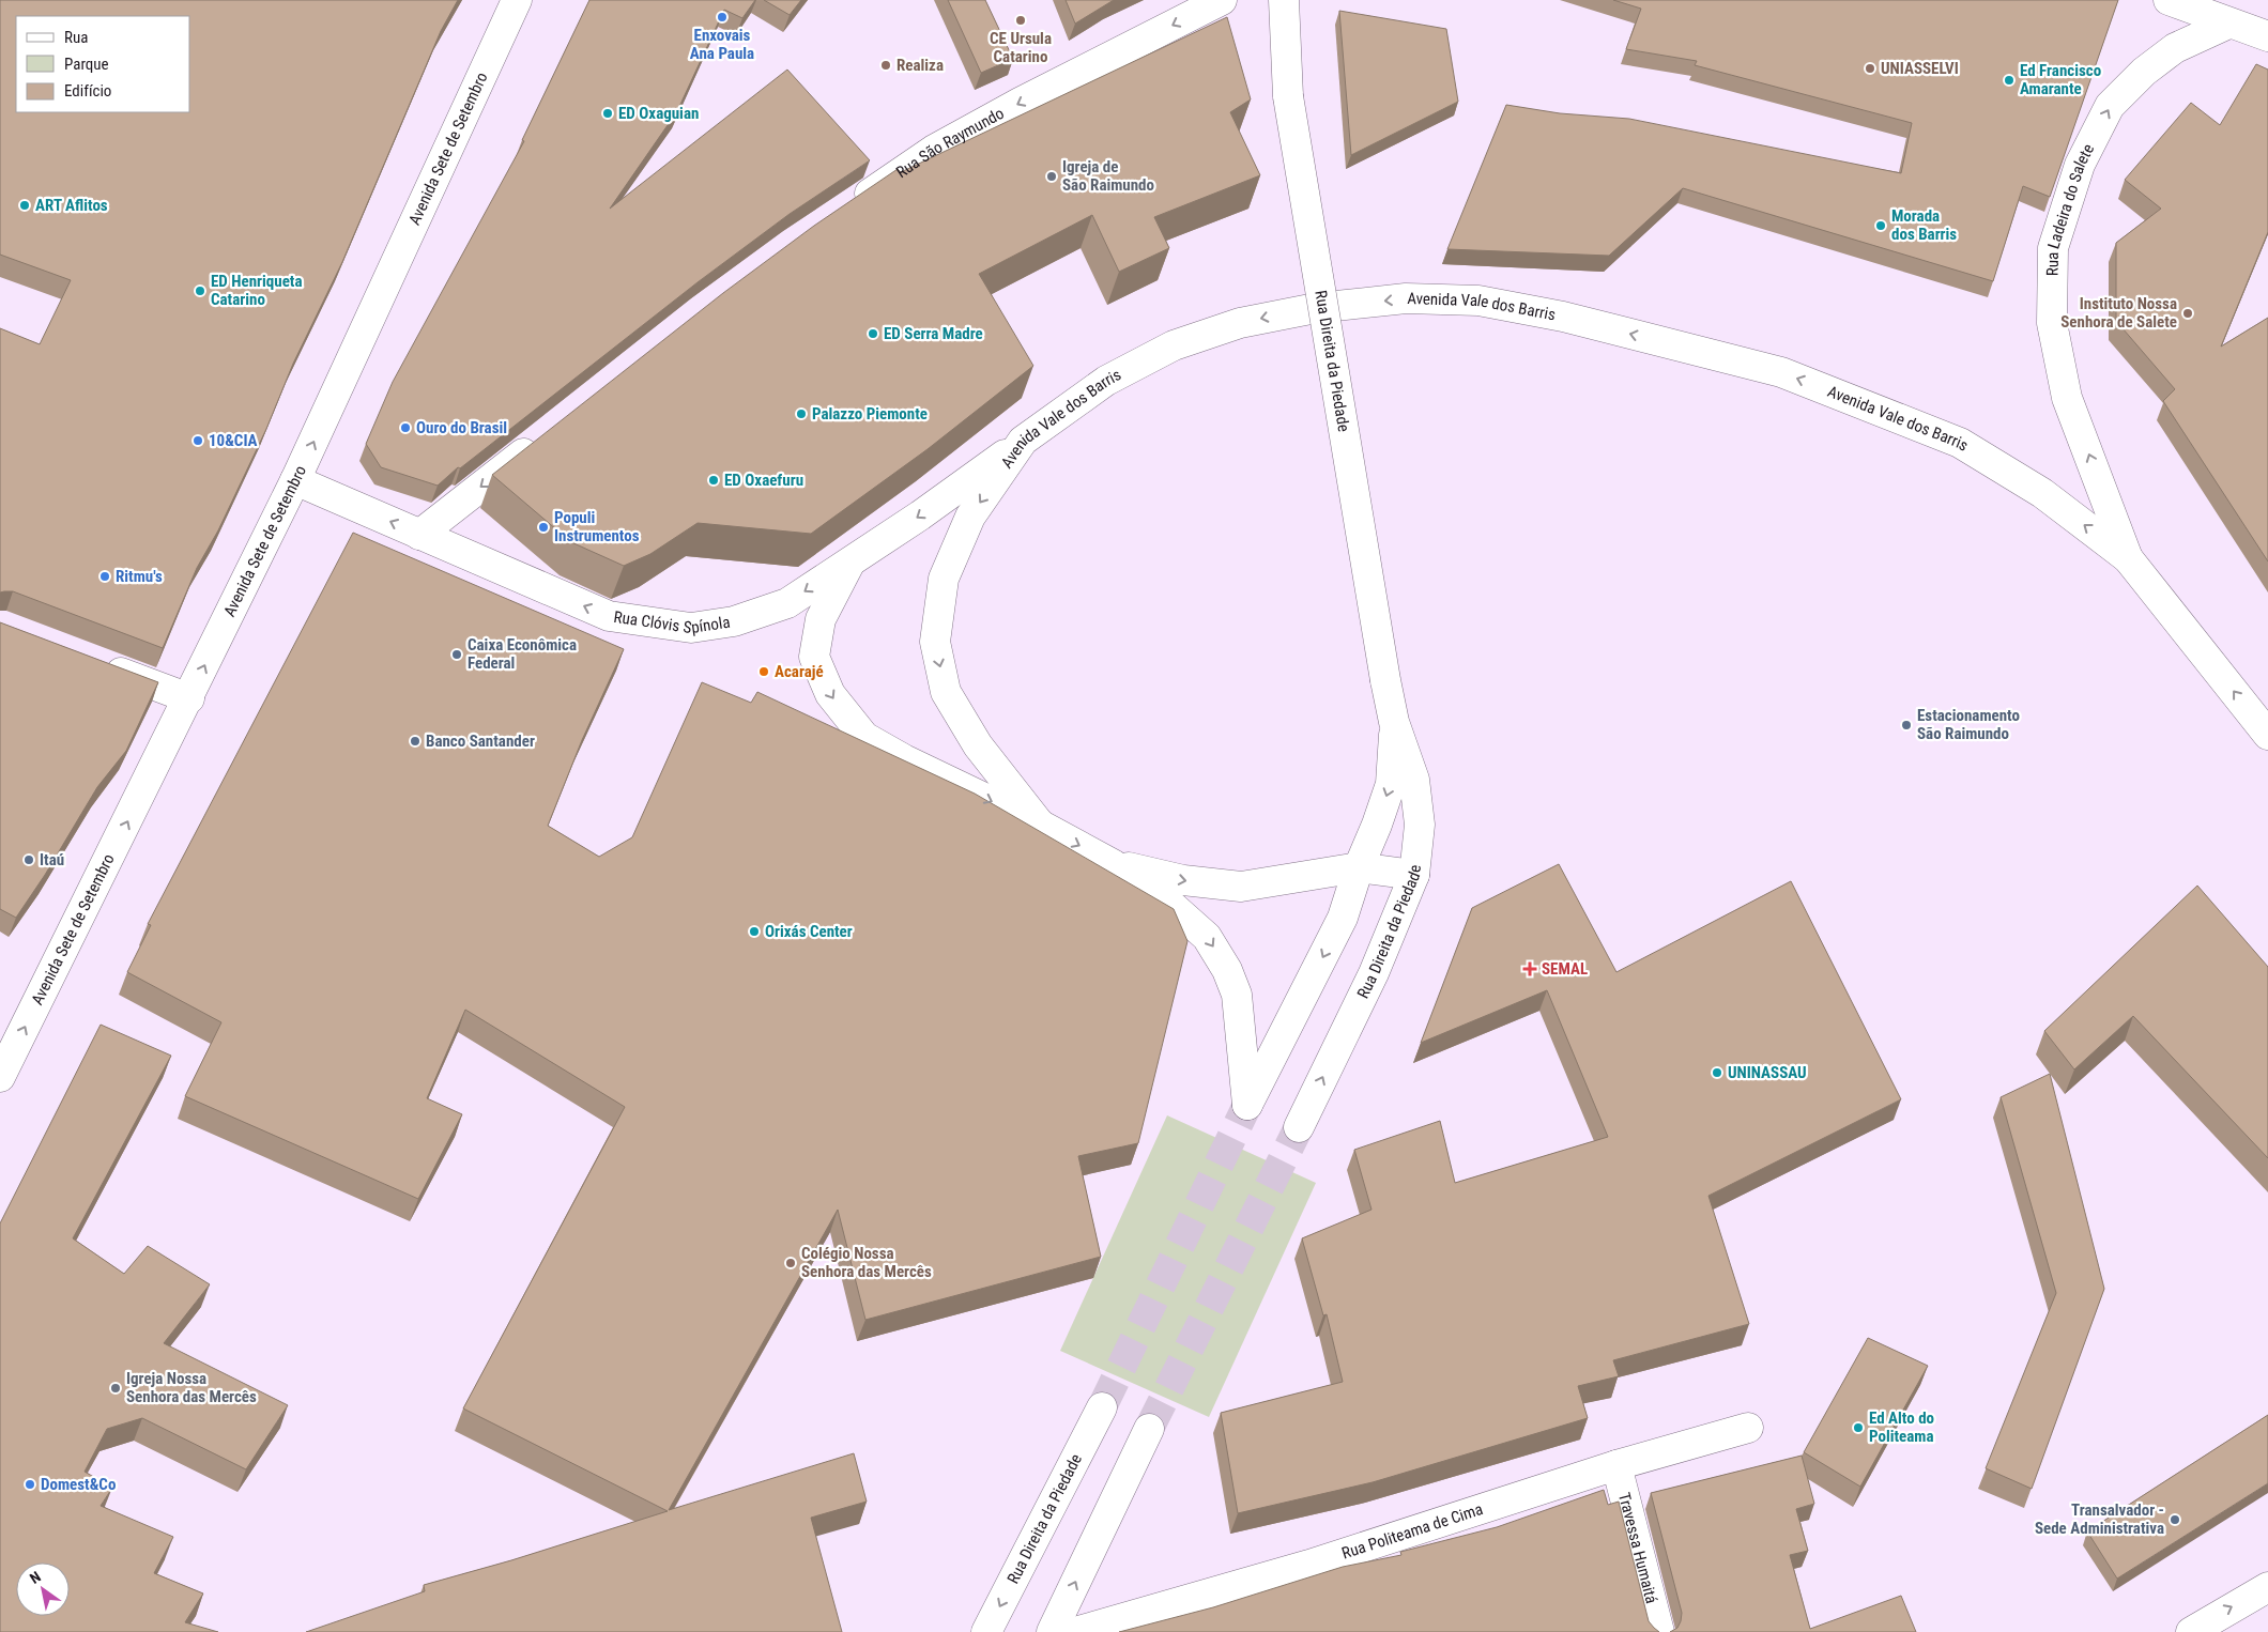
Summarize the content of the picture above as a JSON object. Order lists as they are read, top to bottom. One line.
{"streets":{"street":["Rua São Raymundo","Avenida Sete de Setembro","Rua Ladeira do Salete","Avenida Vale dos Barris","Rua Direita da Piedade","Rua Clóvis Spínola","Rua Politeama de Cima","Travessa Humaitá"]},"crossings":[["Avenida Sete de Setembro","Rua Clóvis Spínola"],["Rua Ladeira do Salete","Avenida Vale dos Barris"],["Avenida Vale dos Barris","Rua Clóvis Spínola"],["Rua Politeama de Cima","Travessa Humaitá"]],"one_way":["Rua São Raymundo","Avenida Sete de Setembro","Rua Ladeira do Salete","Rua Clóvis Spínola"],"places":{"other":["Enxovais Ana Paula","CE Ursula Catarino","Realiza","UNIASSELVI","Ed Francisco Amarante","ED Oxaguian","Igreja de São Raimundo","ART Aflitos","Morada dos Barris","ED Henriqueta Catarino","Instituto Nossa Senhora de Salete","ED Serra Madre","Palazzo Piemonte","Ouro do Brasil","10&CIA","ED Oxaefuru","Populi Instrumentos","Ritmu's","Caixa Econômica Federal","Acarajé","Estacionamento São Raimundo","Banco Santander","Itaú","Orixás Center","UNINASSAU","Colégio Nossa Senhora das Mercês","Igreja Nossa Senhora das Mercês","Ed Alto do Politeama","Domest&Co","Transalvador - Sede Administrativa"],"health":["SEMAL"]},"legend":["Rua","Parque","Edifício"],"north":"top left"}
